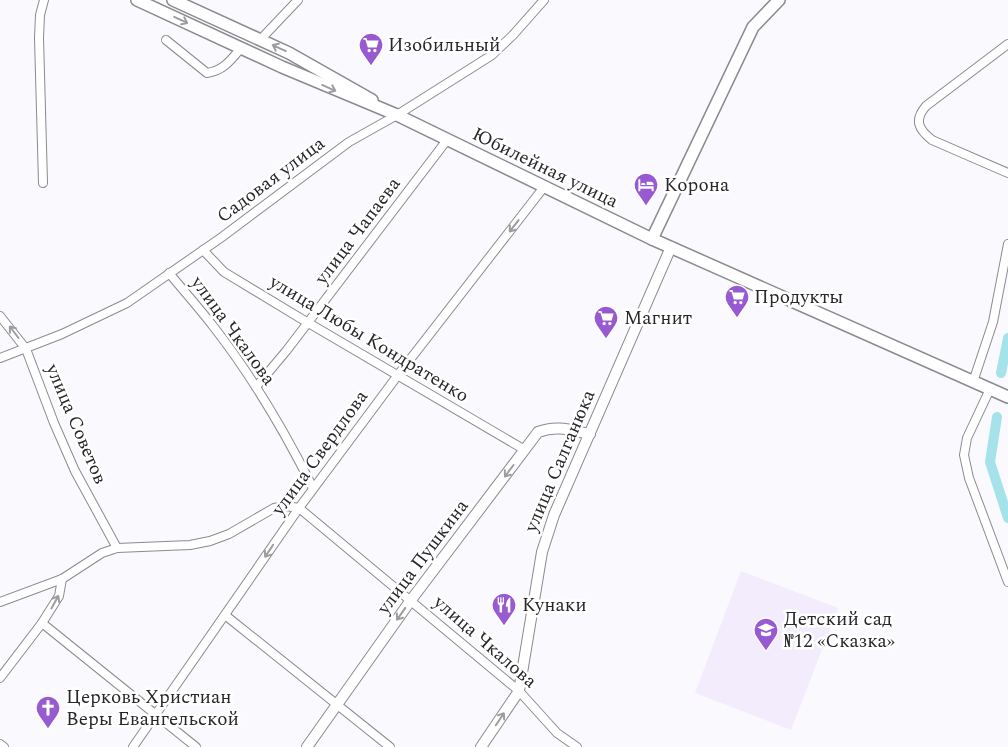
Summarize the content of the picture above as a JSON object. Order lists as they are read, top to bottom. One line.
{"streets":{"main road":["Юбилейная улица"],"street":["Садовая улица","улица Чапаева","улица Чкалова","улица Любы Кондратенко","улица Советов","улица Свердлова","улица Салганюка","улица Пушкина"]},"crossings":[["Юбилейная улица","Садовая улица"],["Юбилейная улица","улица Чапаева"],["Юбилейная улица","улица Свердлова"],["Юбилейная улица","улица Салганюка"],["Садовая улица","улица Чкалова"],["Садовая улица","улица Любы Кондратенко"],["Садовая улица","улица Советов"],["улица Чапаева","улица Чкалова"],["улица Чапаева","улица Любы Кондратенко"],["улица Чкалова","улица Свердлова"],["улица Чкалова","улица Салганюка"],["улица Чкалова","улица Пушкина"],["улица Любы Кондратенко","улица Свердлова"],["улица Любы Кондратенко","улица Пушкина"],["улица Салганюка","улица Пушкина"]],"one_way":["улица Свердлова","улица Пушкина"],"places":{"supermarket":["Изобильный","Продукты","Магнит"],"hotel":["Корона"],"restaurant":["Кунаки"],"school or university":["Детский сад №12 «Сказка»"],"church":["Церковь Христиан Веры Евангельской"]}}
